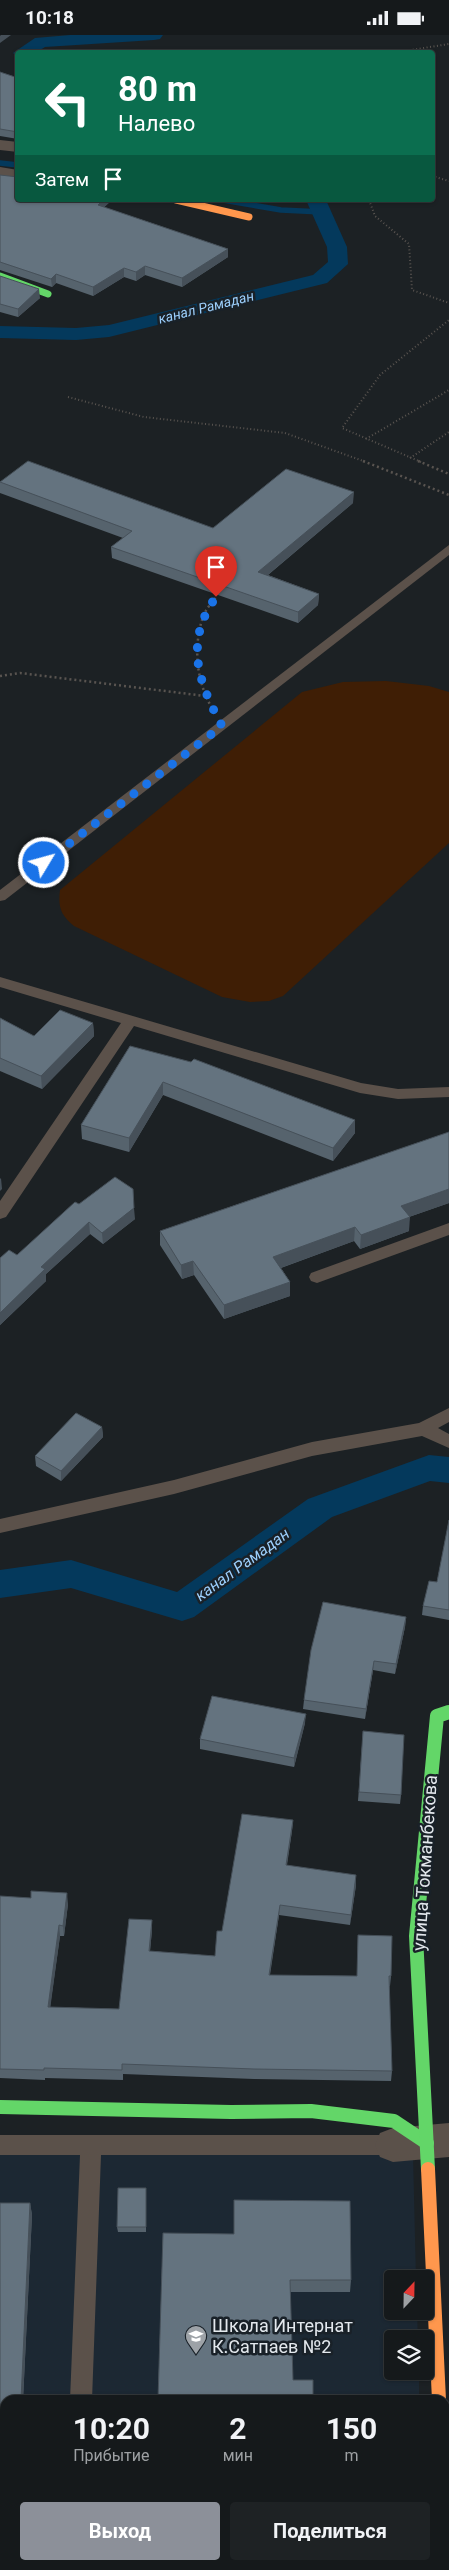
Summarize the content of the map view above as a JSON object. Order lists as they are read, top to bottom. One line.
{"streets":{"street":["улица Токманбекова"]},"water":["канал Рамадан"],"places":{"school or university":["Школа Интернат К.Сатпаев №2"]},"north":"top","page":{"status":"10:18","turn":["80 m","Налево"],"then":"Затем","eta":["10:20","Прибытие","2","мин","150","m"],"buttons":["Выход","Поделиться"]}}
